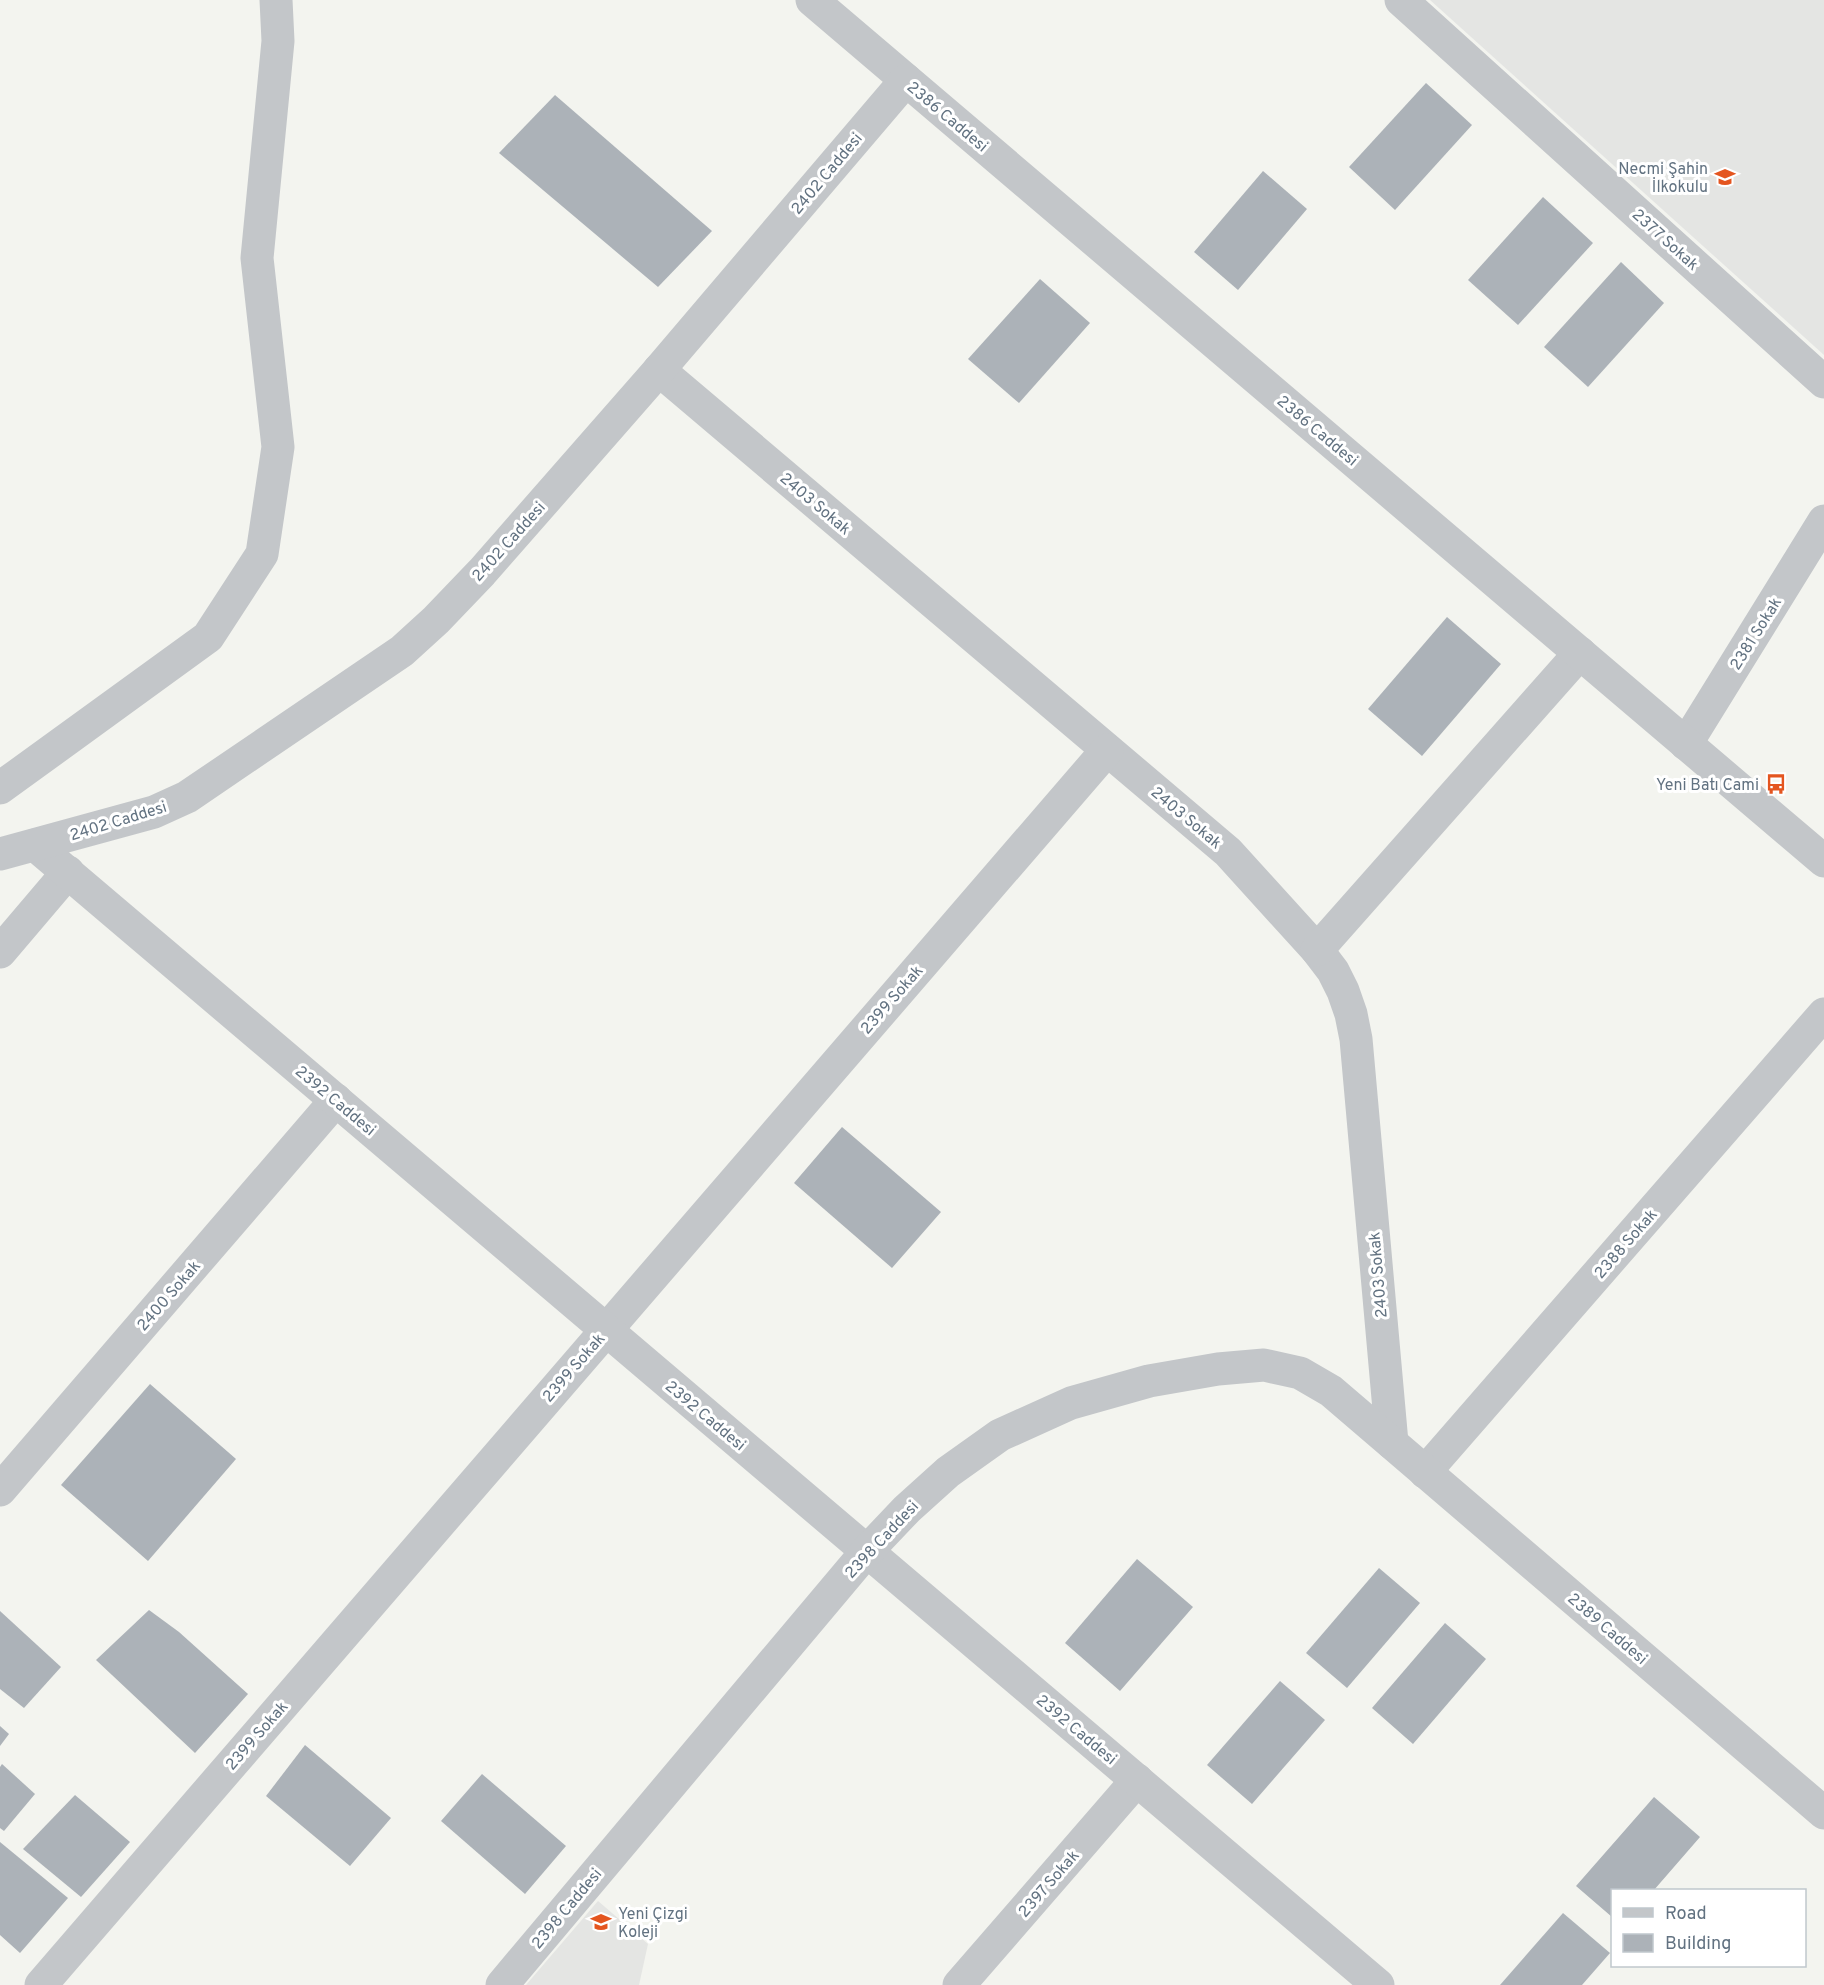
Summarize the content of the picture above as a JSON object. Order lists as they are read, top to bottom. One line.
{"streets":{"street":["2386 Caddesi","2402 Caddesi","2377 Sokak","2403 Sokak","2381 Sokak","2399 Sokak","2392 Caddesi","2388 Sokak","2400 Sokak","2398 Caddesi","2389 Caddesi","2397 Sokak"]},"crossings":[["2386 Caddesi","2402 Caddesi"],["2386 Caddesi","2381 Sokak"],["2402 Caddesi","2403 Sokak"],["2402 Caddesi","2392 Caddesi"],["2403 Sokak","2399 Sokak"],["2403 Sokak","2398 Caddesi"],["2403 Sokak","2389 Caddesi"],["2399 Sokak","2392 Caddesi"],["2392 Caddesi","2400 Sokak"],["2392 Caddesi","2398 Caddesi"],["2392 Caddesi","2397 Sokak"],["2388 Sokak","2389 Caddesi"],["2398 Caddesi","2389 Caddesi"]],"places":{"school or university":["Necmi Şahin İlkokulu","Yeni Çizgi Koleji"],"bus stop":["Yeni Batı Cami"]},"legend":["Road","Building"]}
